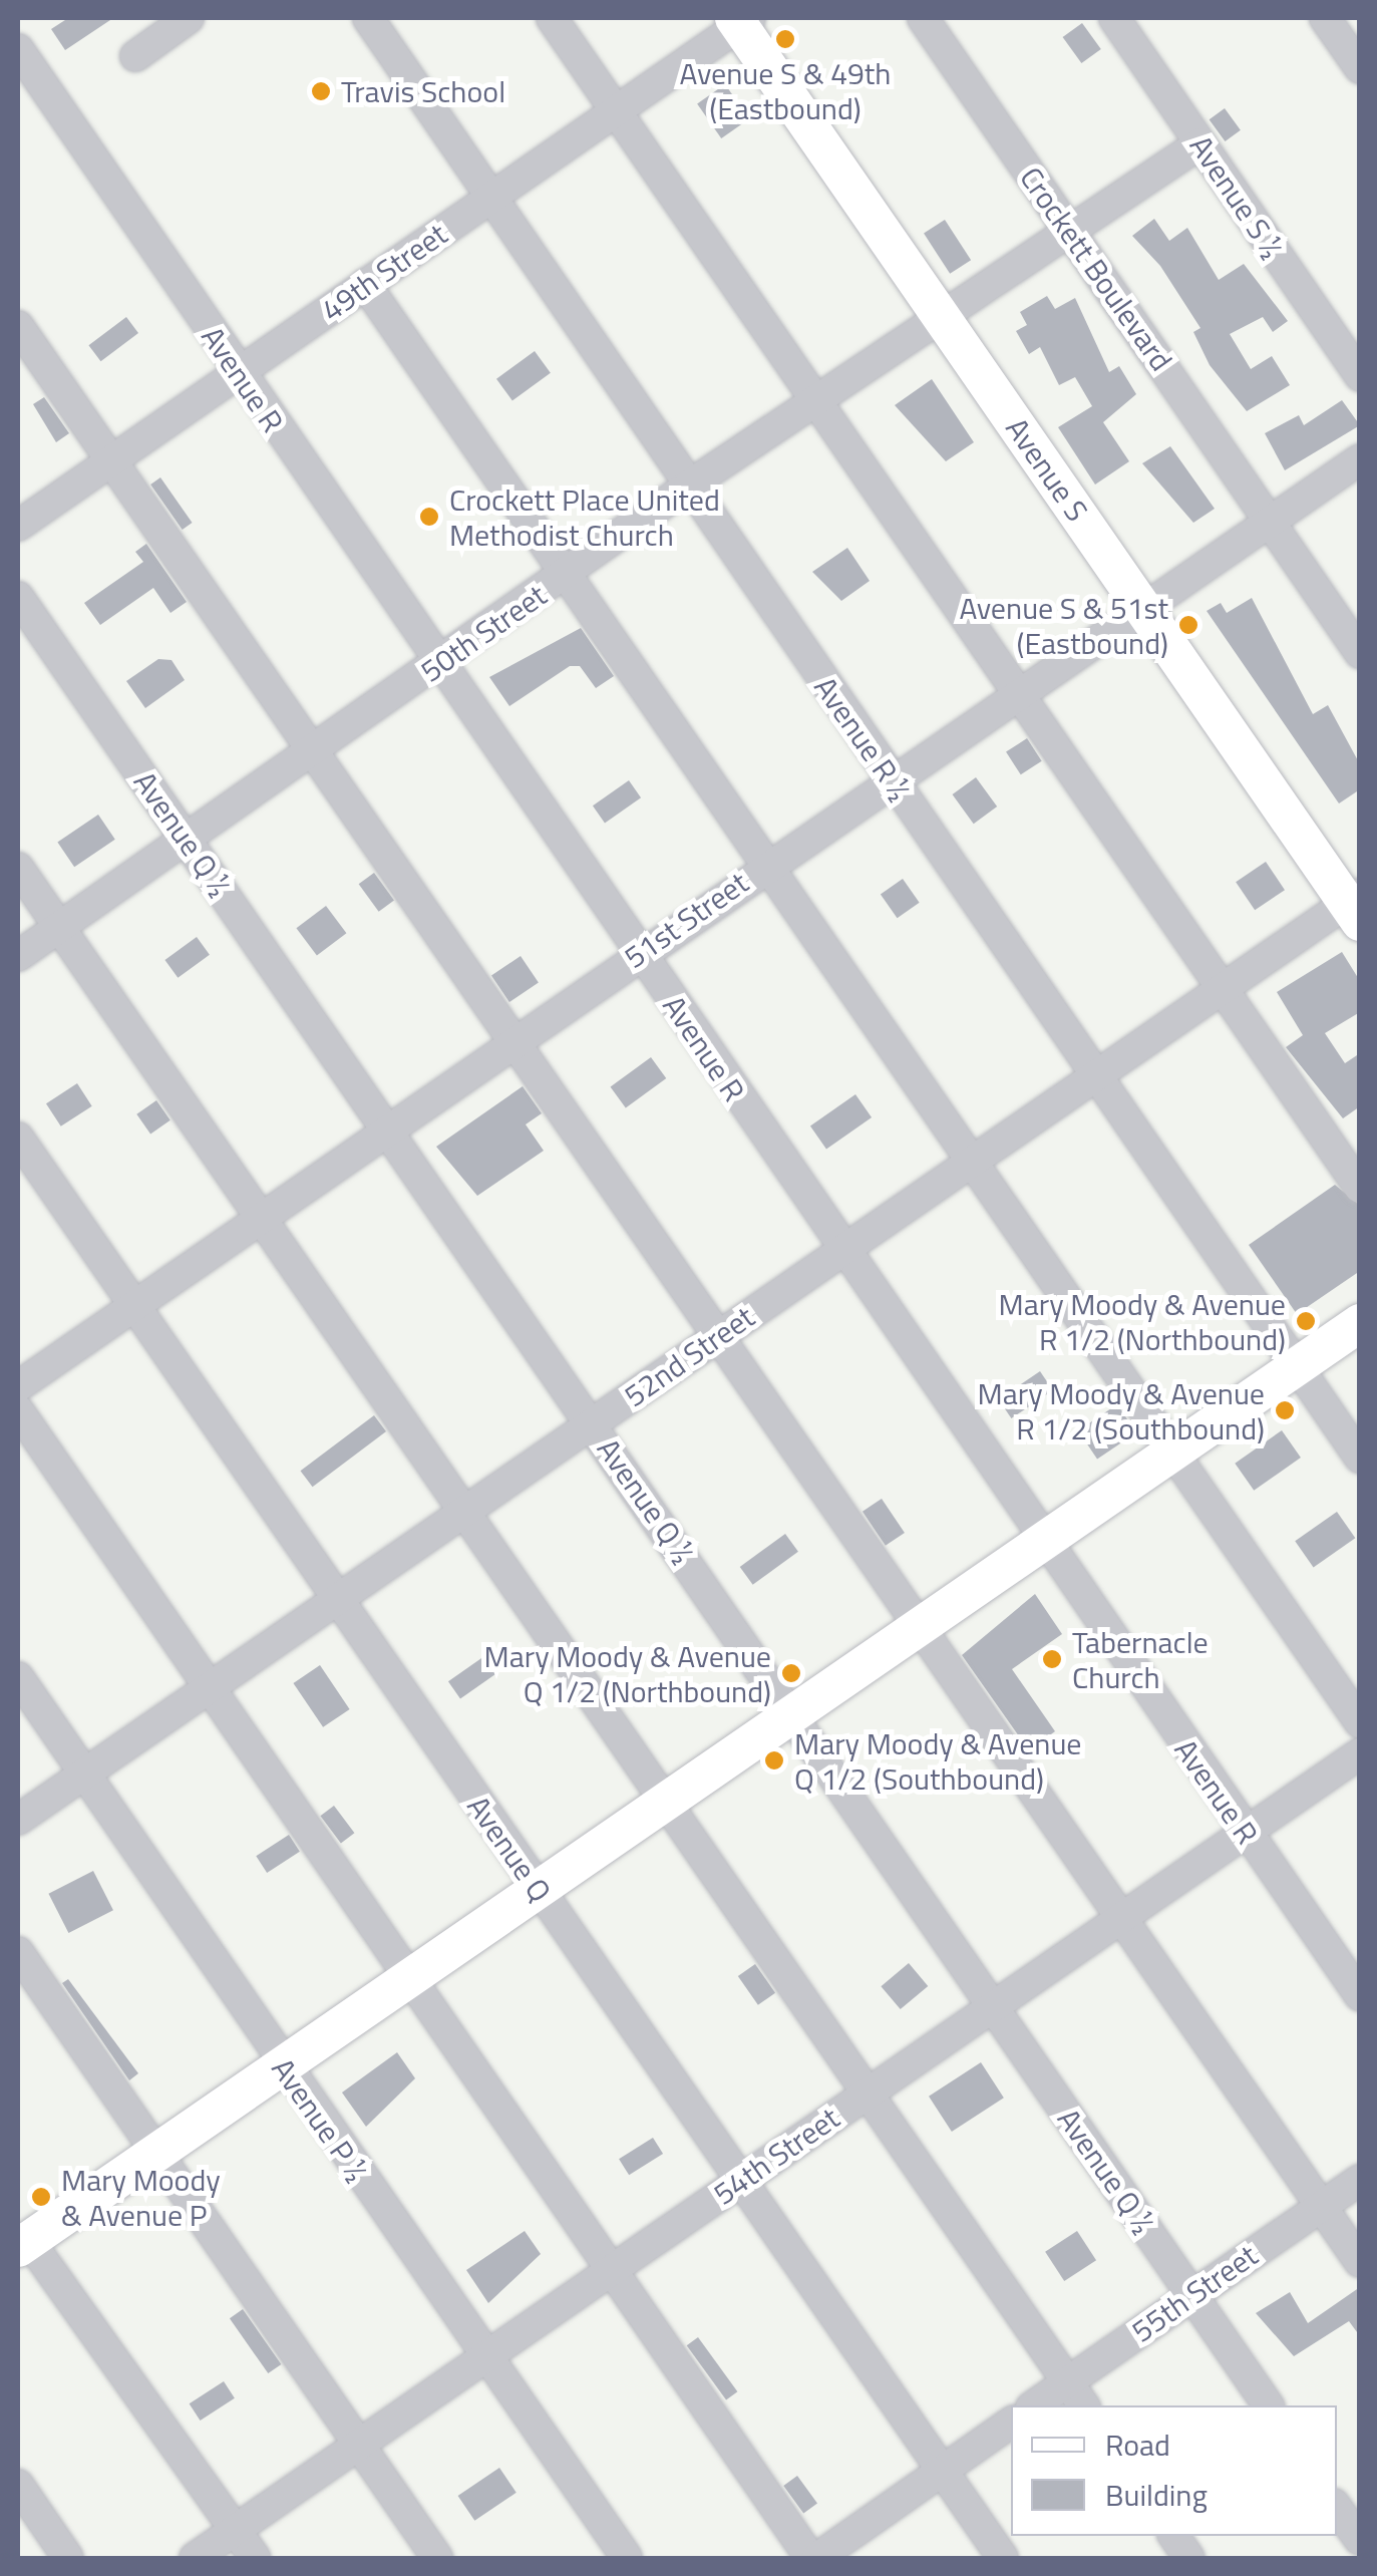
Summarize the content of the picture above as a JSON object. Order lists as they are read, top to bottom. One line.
{"streets":{"main road":["Avenue S"],"street":["Avenue S ½","Crockett Boulevard","49th Street","Avenue R","50th Street","Avenue R ½","Avenue Q ½","51st Street","52nd Street","Avenue Q","Avenue P ½","54th Street","55th Street"]},"crossings":[["Avenue S ½","50th Street"],["Crockett Boulevard","50th Street"],["Crockett Boulevard","51st Street"],["49th Street","Avenue R"],["49th Street","Avenue S"],["49th Street","Avenue R ½"],["Avenue R","50th Street"],["Avenue R","51st Street"],["Avenue R","52nd Street"],["Avenue R","54th Street"],["Avenue S","50th Street"],["Avenue S","51st Street"],["Avenue S","52nd Street"],["50th Street","Avenue R ½"],["50th Street","Avenue Q ½"],["Avenue R ½","51st Street"],["Avenue R ½","52nd Street"],["Avenue Q ½","51st Street"],["Avenue Q ½","52nd Street"],["Avenue Q ½","54th Street"],["Avenue Q ½","55th Street"],["51st Street","Avenue Q"],["52nd Street","Avenue Q"],["52nd Street","Avenue P ½"],["Avenue Q","54th Street"],["Avenue P ½","54th Street"]],"places":["Avenue S & 49th (Eastbound)","Travis School","Crockett Place United Methodist Church","Avenue S & 51st (Eastbound)","Mary Moody & Avenue R 1/2 (Northbound)","Mary Moody & Avenue R 1/2 (Southbound)","Tabernacle Church","Mary Moody & Avenue Q 1/2 (Northbound)","Mary Moody & Avenue Q 1/2 (Southbound)","Mary Moody & Avenue P"],"legend":["Road","Building"]}
